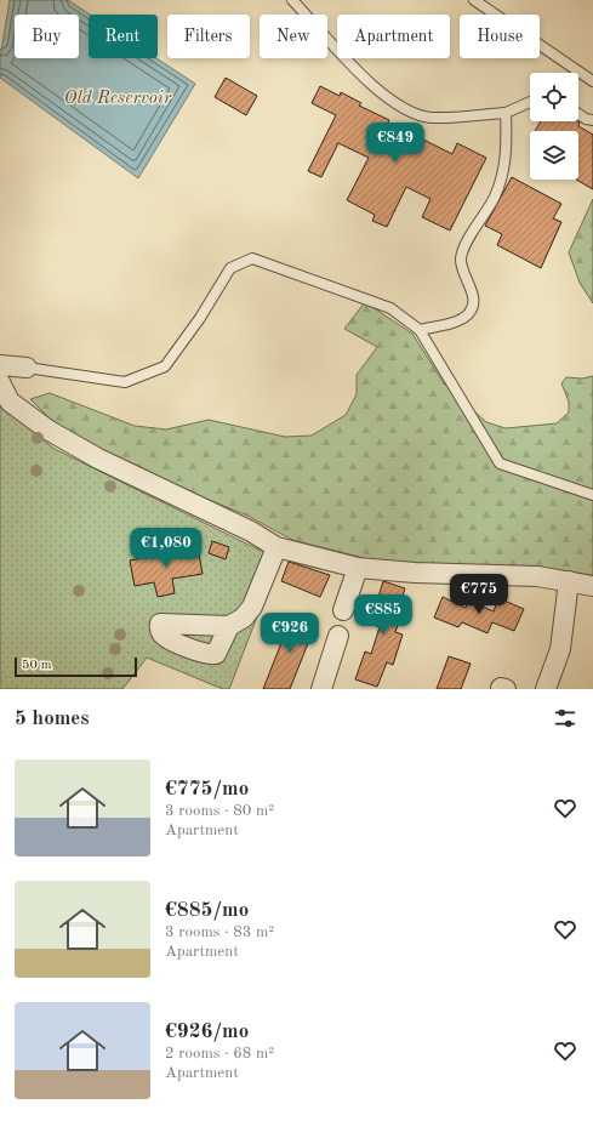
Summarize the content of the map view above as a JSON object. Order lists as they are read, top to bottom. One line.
{"water":["Old Reservoir"],"scale_bar":"50 m","page":{"chip":["Buy","Rent","Filters","New","Apartment","House"],"price":["€849","€1,080","€775","€885","€926"],"scale":"50 m","heading":"5 homes","list":[{"name":"€775/mo","note":"3 rooms · 80 m² · Apartment"},{"name":"€885/mo","note":"3 rooms · 83 m² · Apartment"},{"name":"€926/mo","note":"2 rooms · 68 m² · Apartment"}]}}
